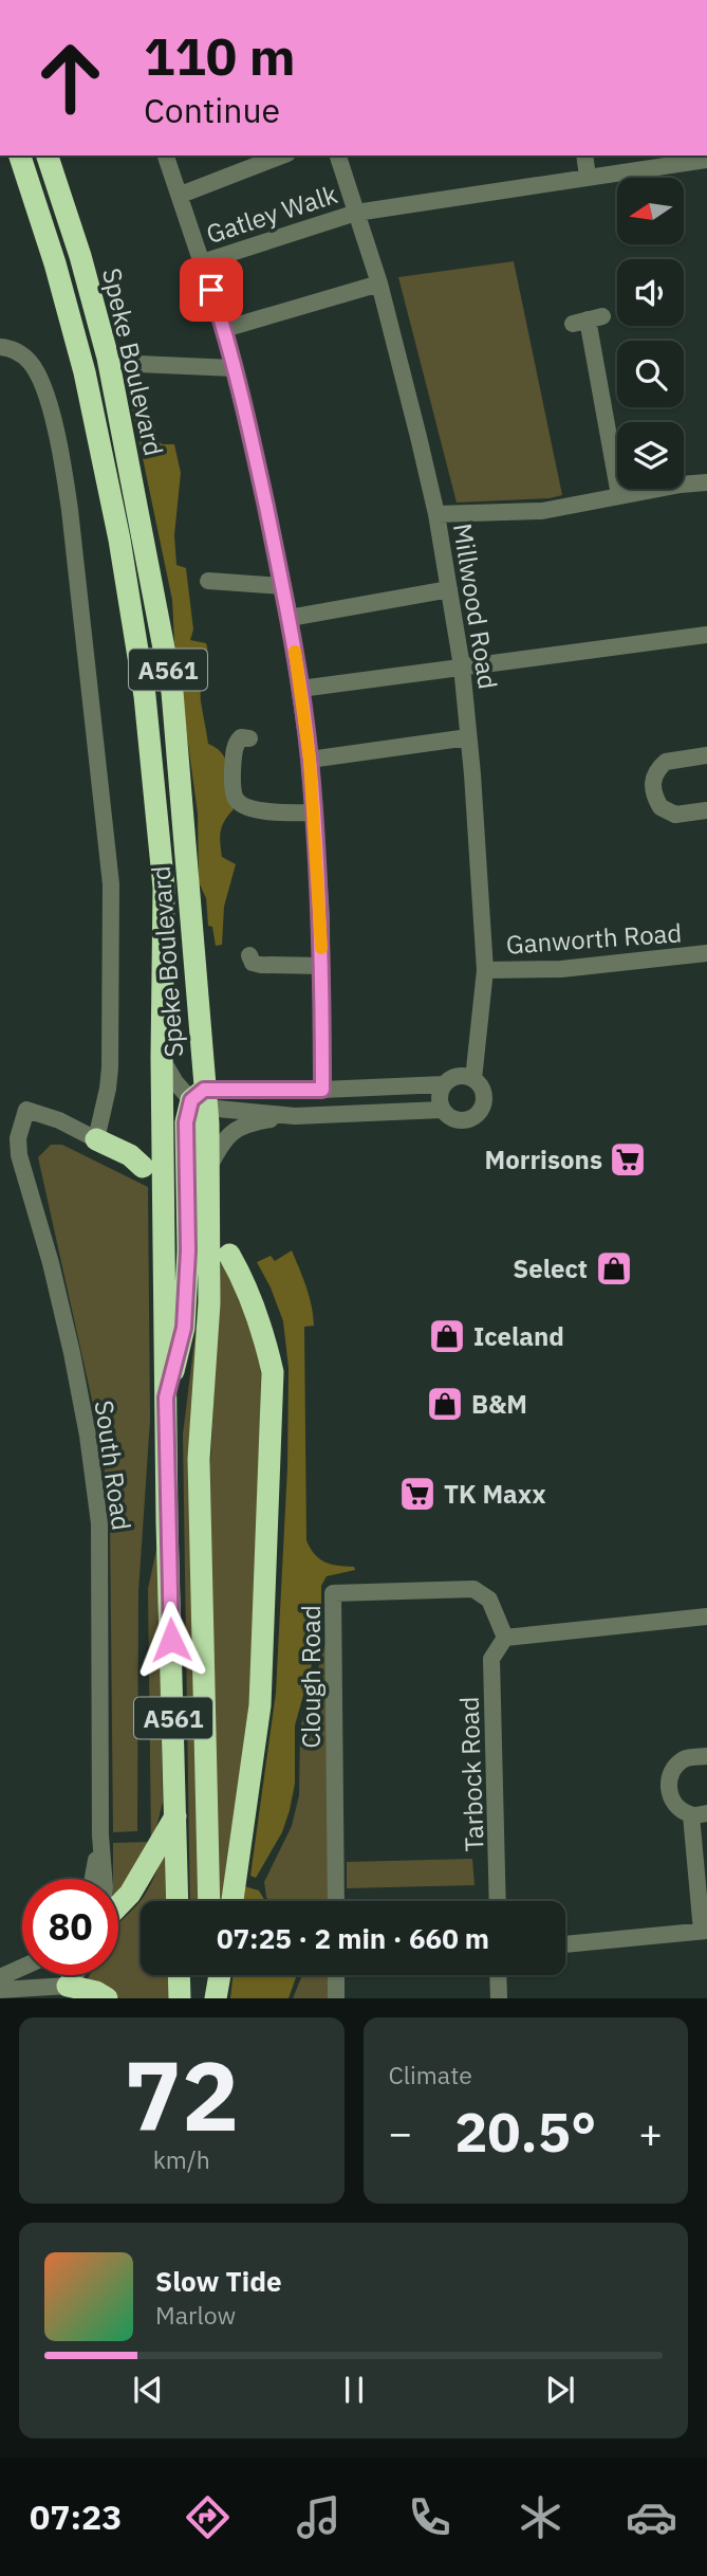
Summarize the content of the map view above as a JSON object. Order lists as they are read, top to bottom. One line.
{"streets":{"highway":["Speke Boulevard","A561"],"street":["Gatley Walk","Millwood Road","Ganworth Road","South Road","Clough Road","Tarbock Road"]},"crossings":[["Gatley Walk","Millwood Road"],["Speke Boulevard","A561"],["Millwood Road","Ganworth Road"],["Clough Road","Tarbock Road"]],"places":{"supermarket":["Morrisons","TK Maxx"],"shop":["Select","Iceland","B&M"]},"north":"left","page":{"turn":["110 m","Continue"],"limit":"80","trip":"07:25 · 2 min · 660 m","tile":[["72","km/h"],"Climate"],"heat":["−","20.5°","+"],"song":["Slow Tide","Marlow"],"tabs":"07:23"}}
